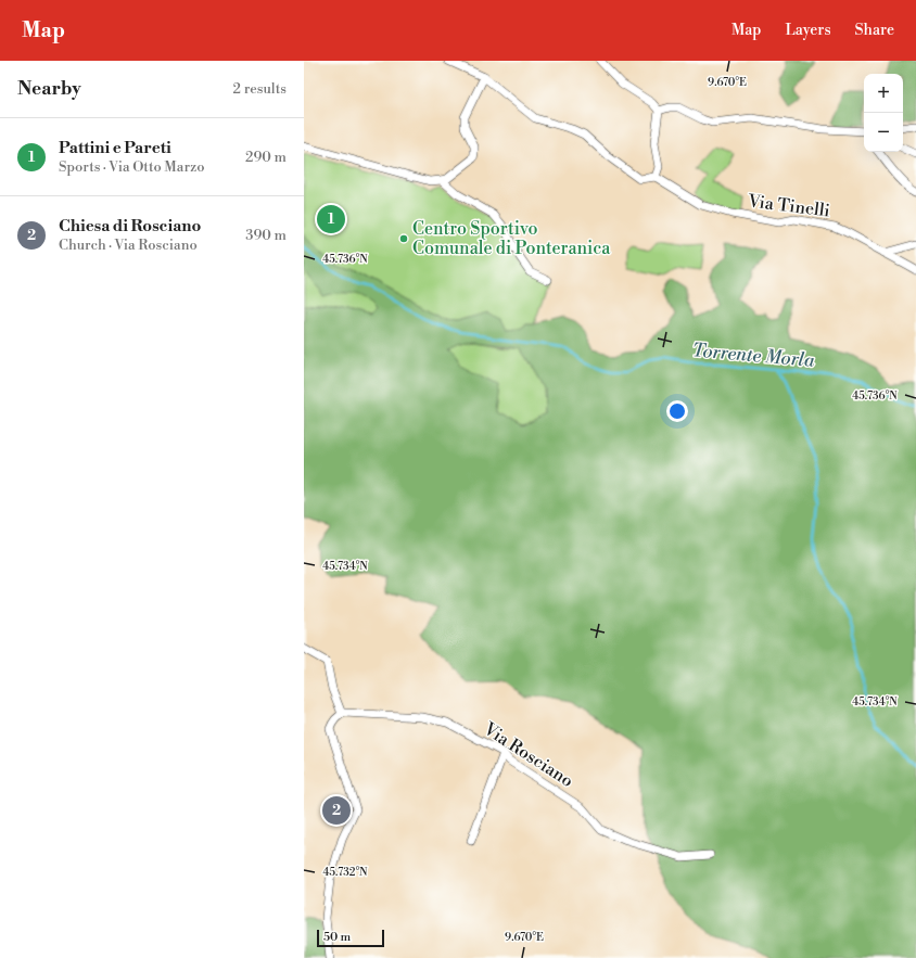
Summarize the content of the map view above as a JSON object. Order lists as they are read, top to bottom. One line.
{"streets":{"street":["Via Tinelli","Via Rosciano"]},"water":["Torrente Morla"],"places":["Centro Sportivo Comunale di Ponteranica"],"scale_bar":"50 m","page":{"header":"Map","nav":["Map","Layers","Share"],"heading":["Nearby","2 results"],"map_buttons":["+","−"],"list":[{"mark":"1","name":"Pattini e Pareti","note":"Sports · Via Otto Marzo","value":"290 m"},{"mark":"2","name":"Chiesa di Rosciano","note":"Church · Via Rosciano","value":"390 m"}],"pins":["1","2"],"scale":"50 m"},"coordinates":["9.670°E","45.736°N","45.734°N","45.732°N"]}
